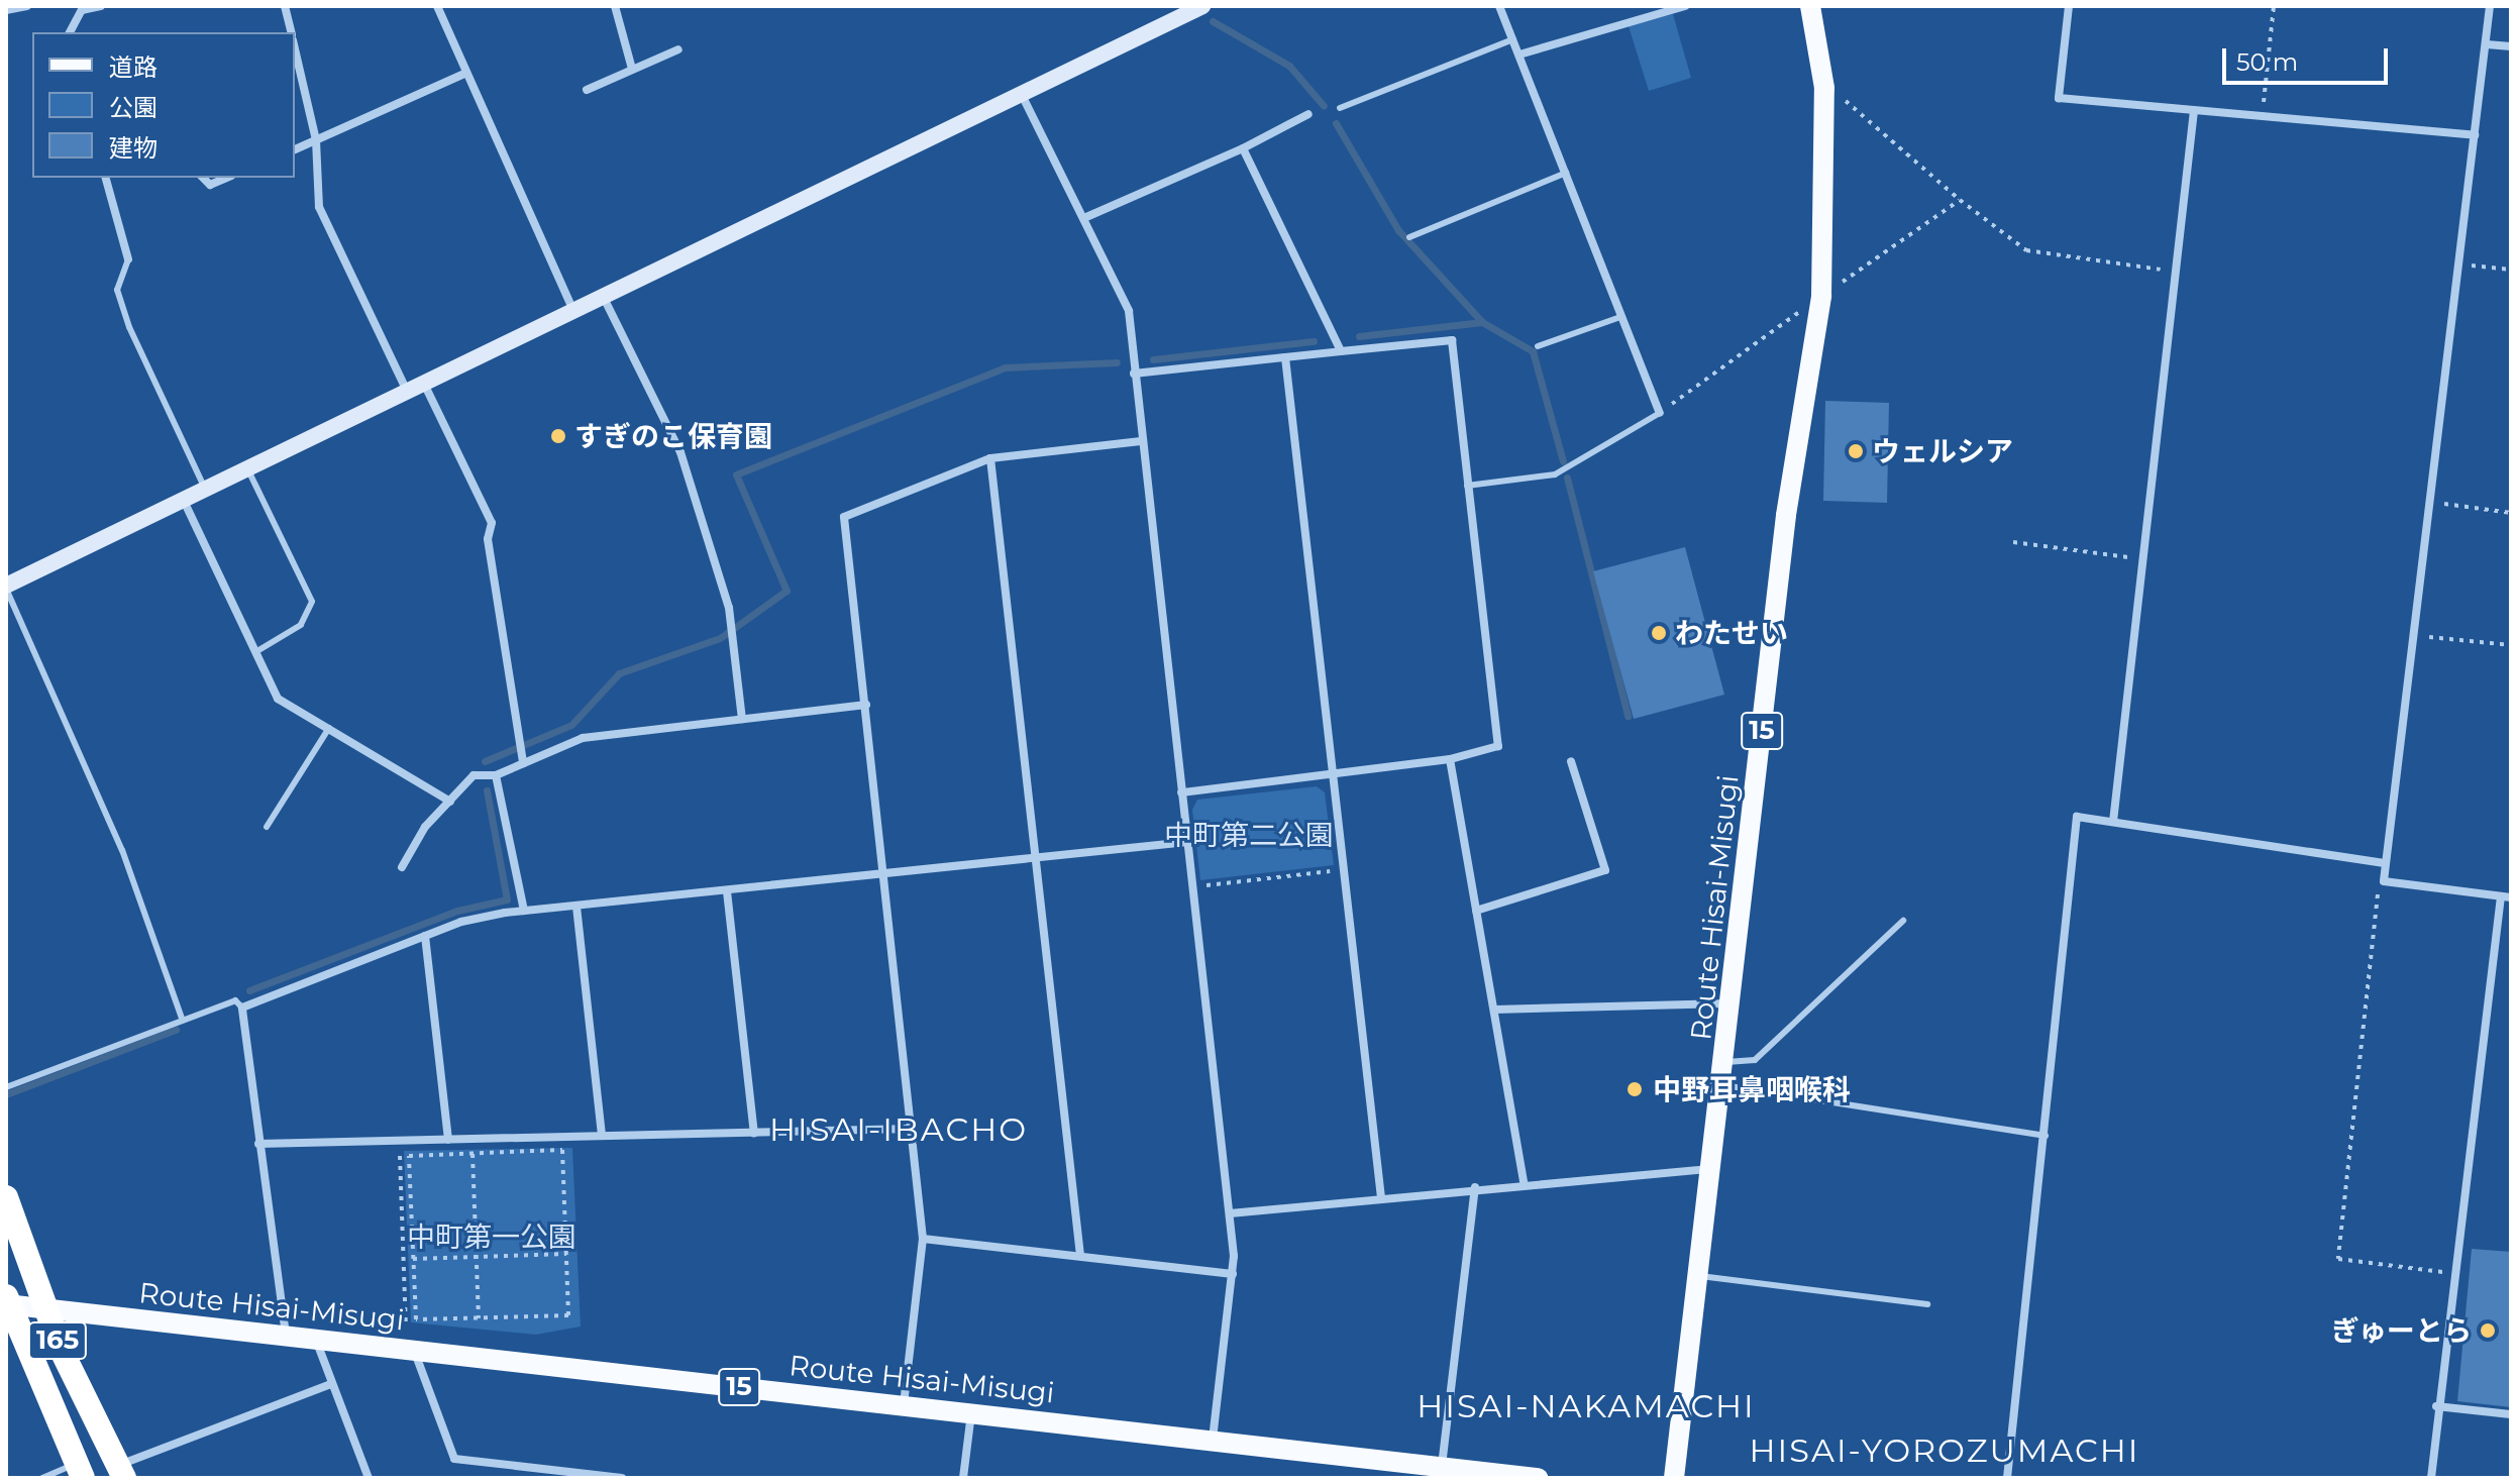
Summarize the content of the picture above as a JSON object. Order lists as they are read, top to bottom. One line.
{"streets":{"highway":["165"],"main road":["15","Route Hisai-Misugi"]},"crossings":[["Route Hisai-Misugi","165"]],"districts":["HISAI-IBACHO","HISAI-NAKAMACHI","HISAI-YOROZUMACHI"],"parks":["中町第二公園","中町第一公園"],"places":["すぎのこ保育園","ウェルシア","わたせい","中野耳鼻咽喉科","ぎゅーとら"],"legend":["道路","公園","建物"],"scale_bar":"50 m"}
